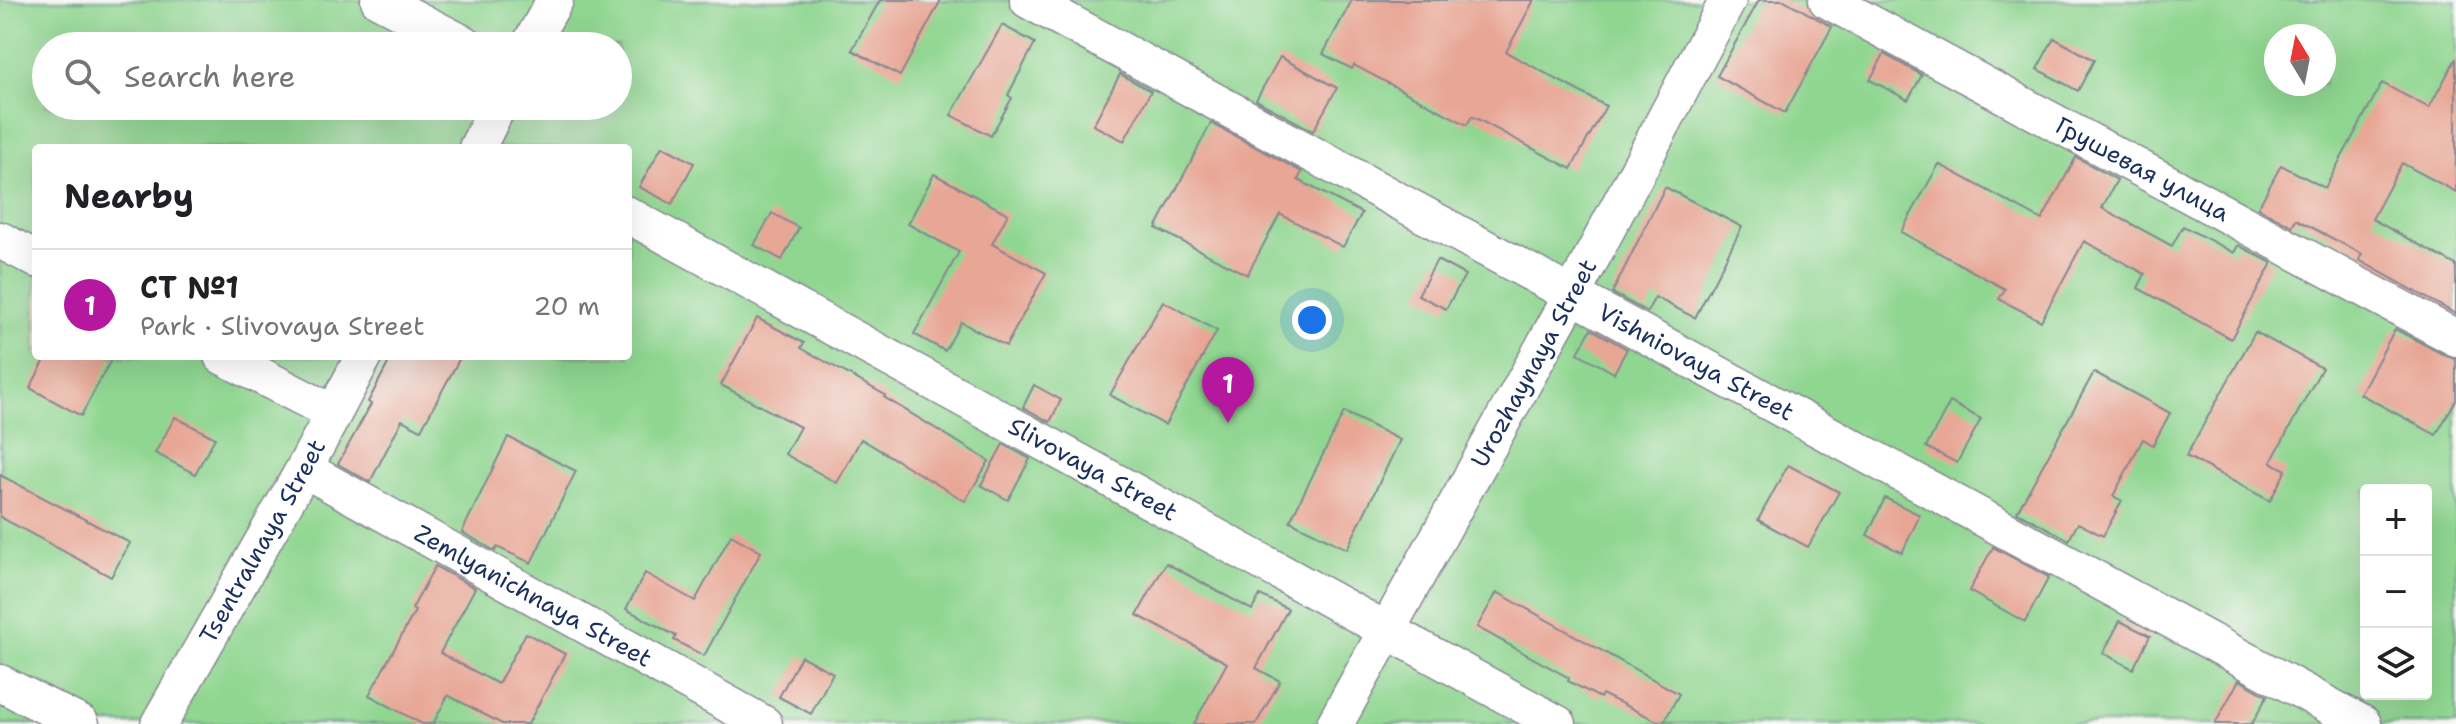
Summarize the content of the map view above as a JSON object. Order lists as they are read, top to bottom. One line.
{"streets":{"street":["Грушевая улица","Vishniovaya Street","Urozhaynaya Street","Slivovaya Street","Tsentralnaya Street","Zemlyanichnaya Street"]},"crossings":[["Vishniovaya Street","Urozhaynaya Street"],["Urozhaynaya Street","Slivovaya Street"],["Tsentralnaya Street","Zemlyanichnaya Street"]],"north":"top","page":{"search":"Search here","heading":"Nearby","list":[{"mark":"1","name":"СТ №1","note":"Park · Slivovaya Street","value":"20 m"}],"pins":"1","map_buttons":["+","−"]}}
